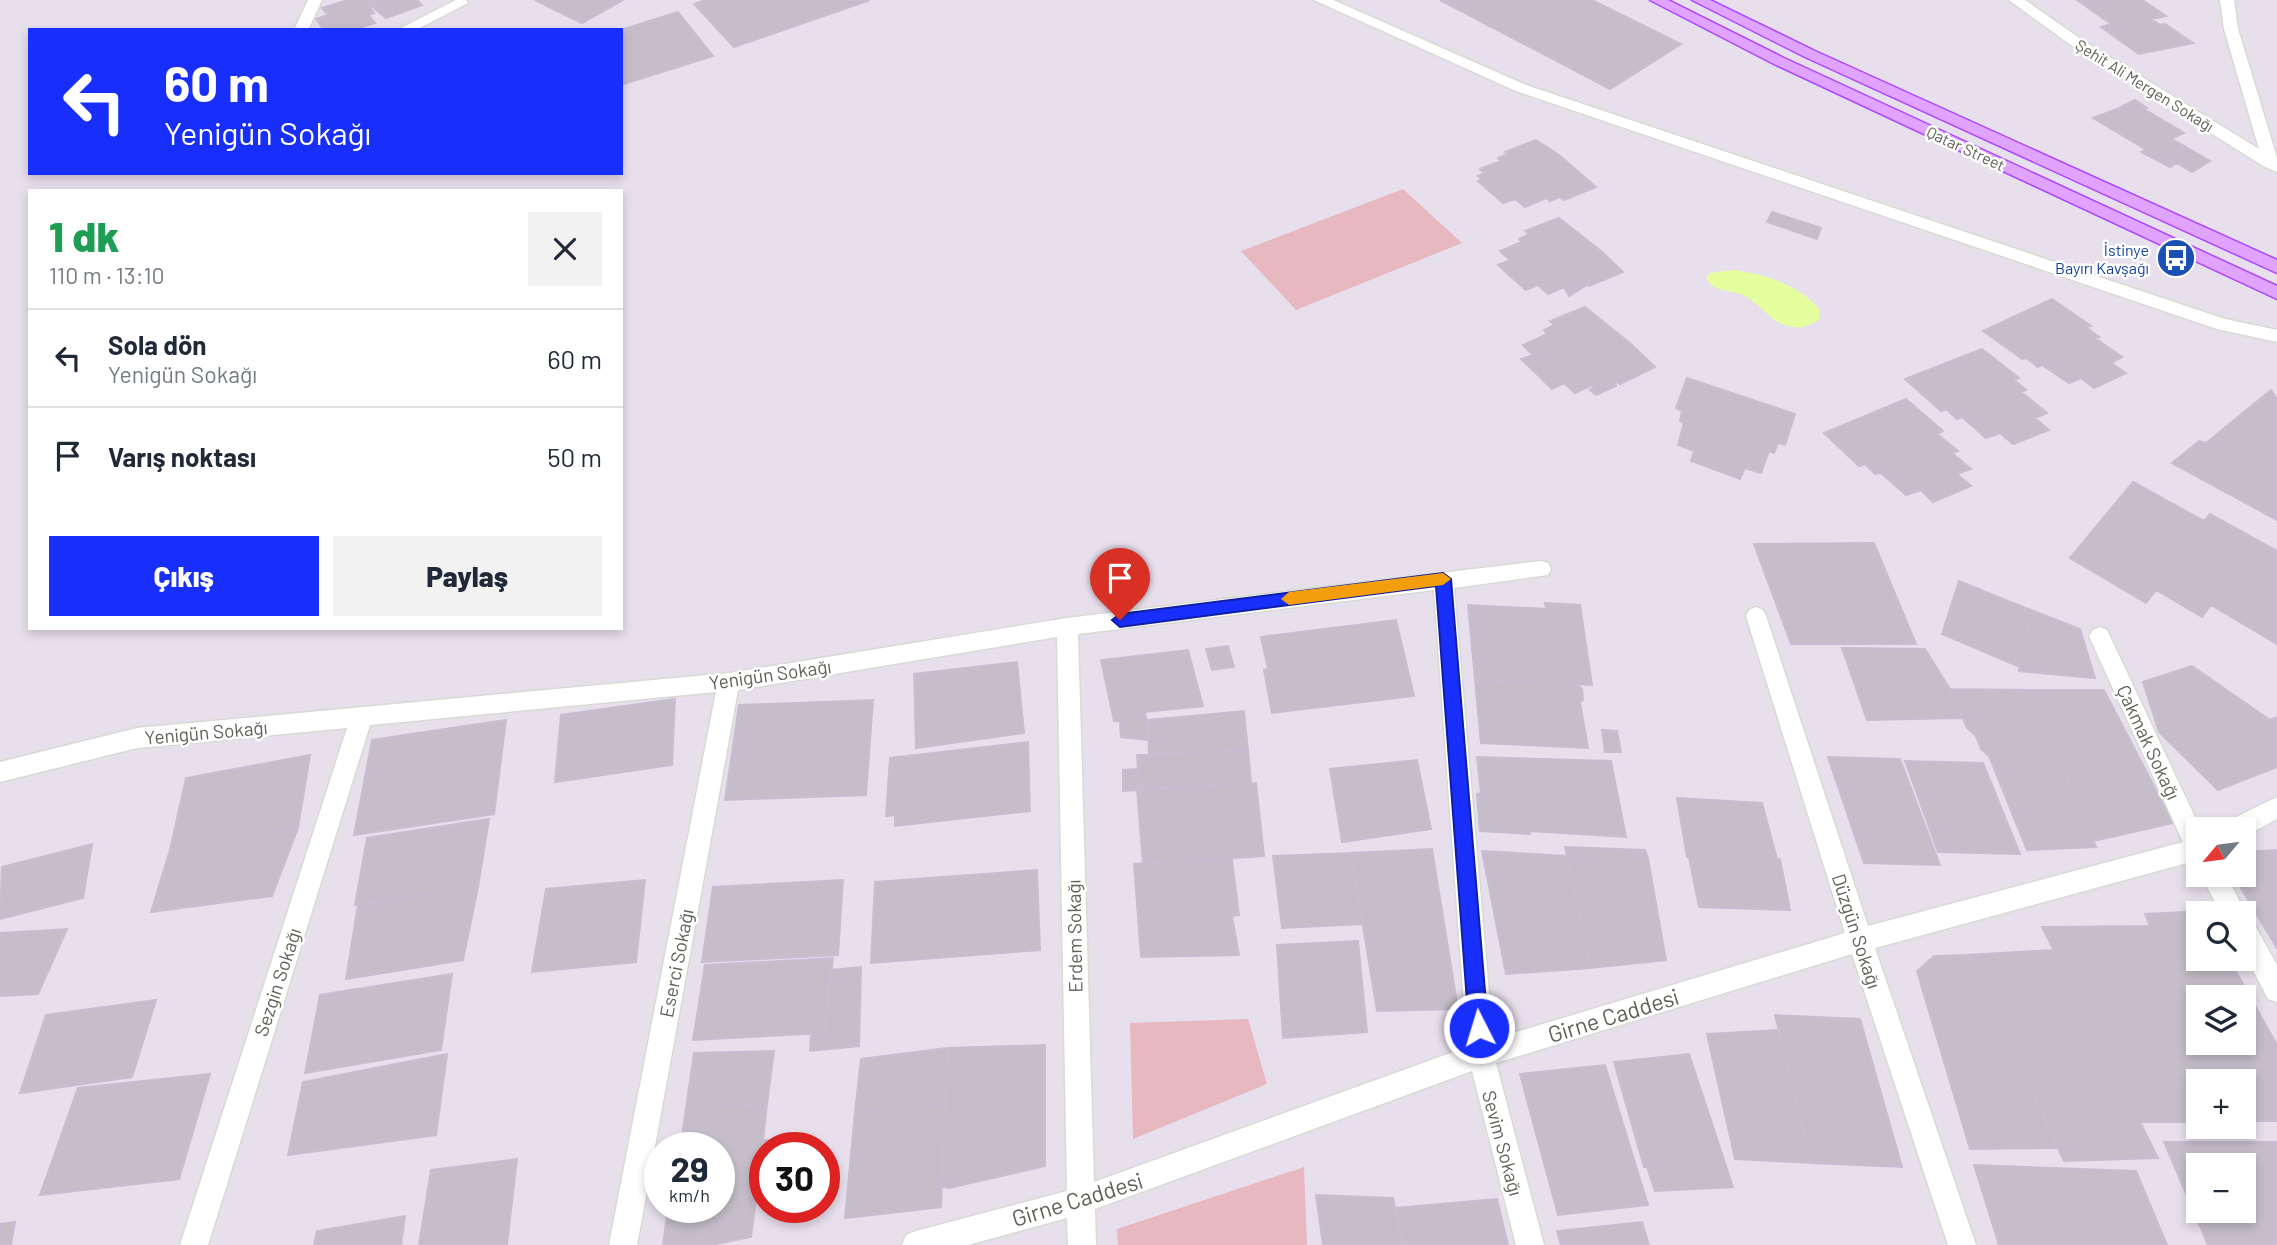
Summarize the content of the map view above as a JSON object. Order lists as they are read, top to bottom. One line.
{"streets":{"main road":["Qatar Street"],"street":["Şehit Ali Mergen Sokağı","Yenigün Sokağı","Çakmak Sokağı","Düzgün Sokağı","Erdem Sokağı","Eserci Sokağı","Sezgin Sokağı","Girne Caddesi","Sevim Sokağı"]},"crossings":[["Yenigün Sokağı","Erdem Sokağı"],["Yenigün Sokağı","Eserci Sokağı"],["Yenigün Sokağı","Sezgin Sokağı"],["Yenigün Sokağı","Sevim Sokağı"],["Düzgün Sokağı","Girne Caddesi"],["Erdem Sokağı","Girne Caddesi"],["Girne Caddesi","Sevim Sokağı"]],"places":{"bus stop":["İstinye Bayırı Kavşağı"]},"north":"bottom left","page":{"turn":["60 m","Yenigün Sokağı"],"heading":["1 dk","110 m · 13:10"],"list":[{"name":"Sola dön","note":"Yenigün Sokağı","value":"60 m"},{"name":"Varış noktası","value":"50 m"}],"buttons":["Çıkış","Paylaş"],"map_buttons":["+","−"],"speed":"29 km/h","limit":"30"}}
